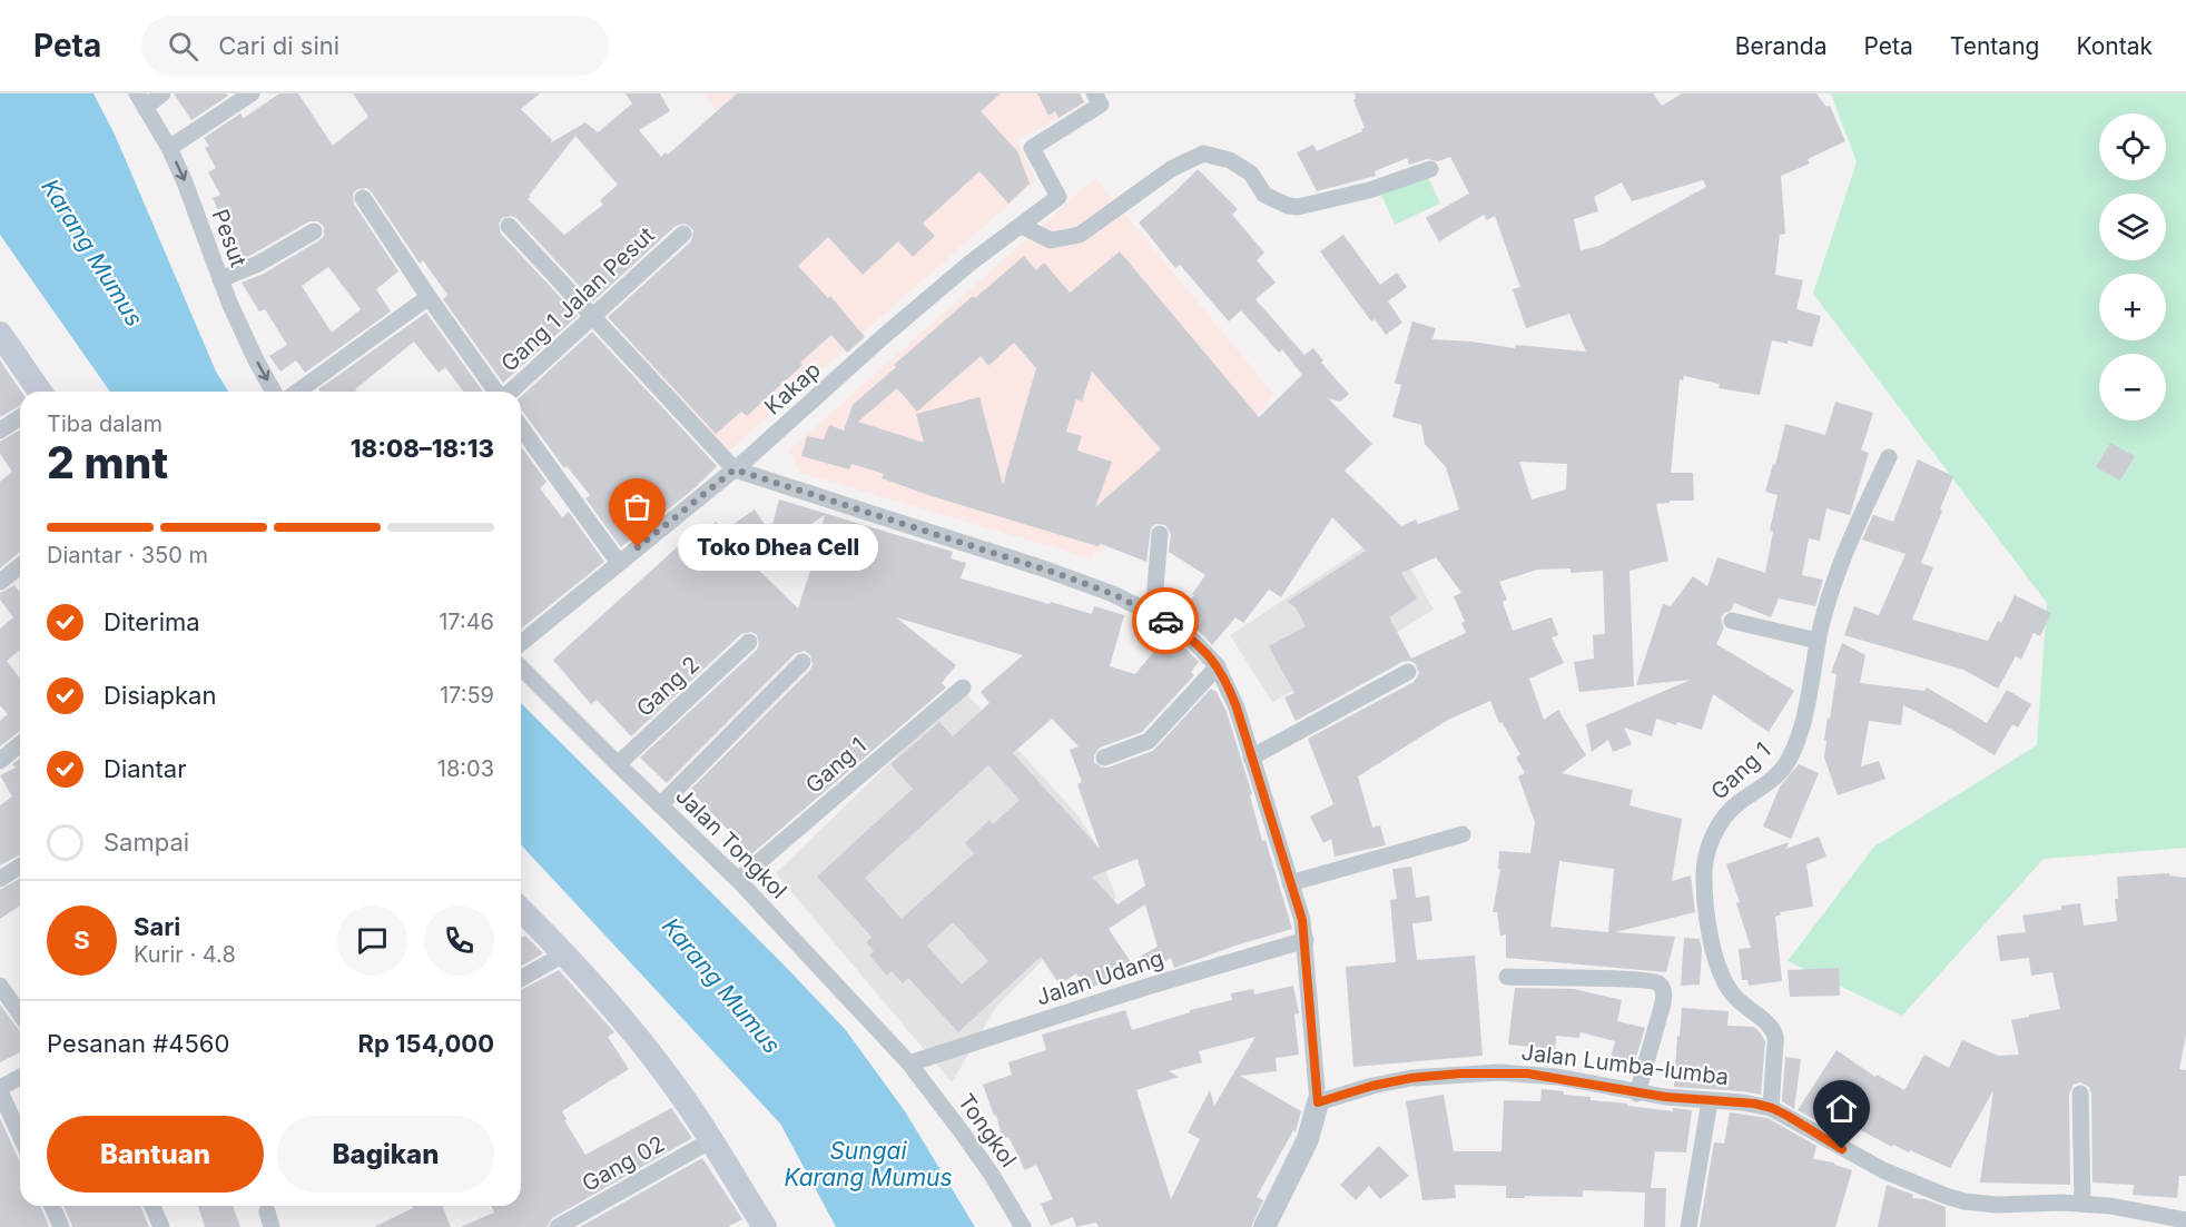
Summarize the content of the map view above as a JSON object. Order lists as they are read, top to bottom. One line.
{"streets":{"street":["Pesut","Gang 1 Jalan Pesut","Kakap","Gang 2","Gang 1","Jalan Tongkol","Jalan Udang","Jalan Lumba-lumba","Tongkol","Gang 02"]},"crossings":[["Gang 2","Jalan Tongkol"],["Gang 1","Jalan Tongkol"],["Gang 1","Jalan Lumba-lumba"],["Jalan Tongkol","Jalan Udang"],["Jalan Tongkol","Tongkol"],["Jalan Udang","Tongkol"]],"one_way":["Pesut"],"water":["Karang Mumus","Sungai Karang Mumus"],"places":["Toko Dhea Cell"],"page":{"header":"Peta","search":"Cari di sini","nav":["Beranda","Peta","Tentang","Kontak"],"map_buttons":["+","−"],"heading":["2 mnt","Tiba dalam","18:08–18:13"],"panel":["Sari","Kurir · 4.8","Pesanan #4560","Rp 154,000"],"bar":"Diantar · 350 m","bubble":"Toko Dhea Cell","list":[["Diterima","17:46"],["Disiapkan","17:59"],["Diantar","18:03"],"Sampai"],"round":"S","buttons":["Bantuan","Bagikan"]}}
